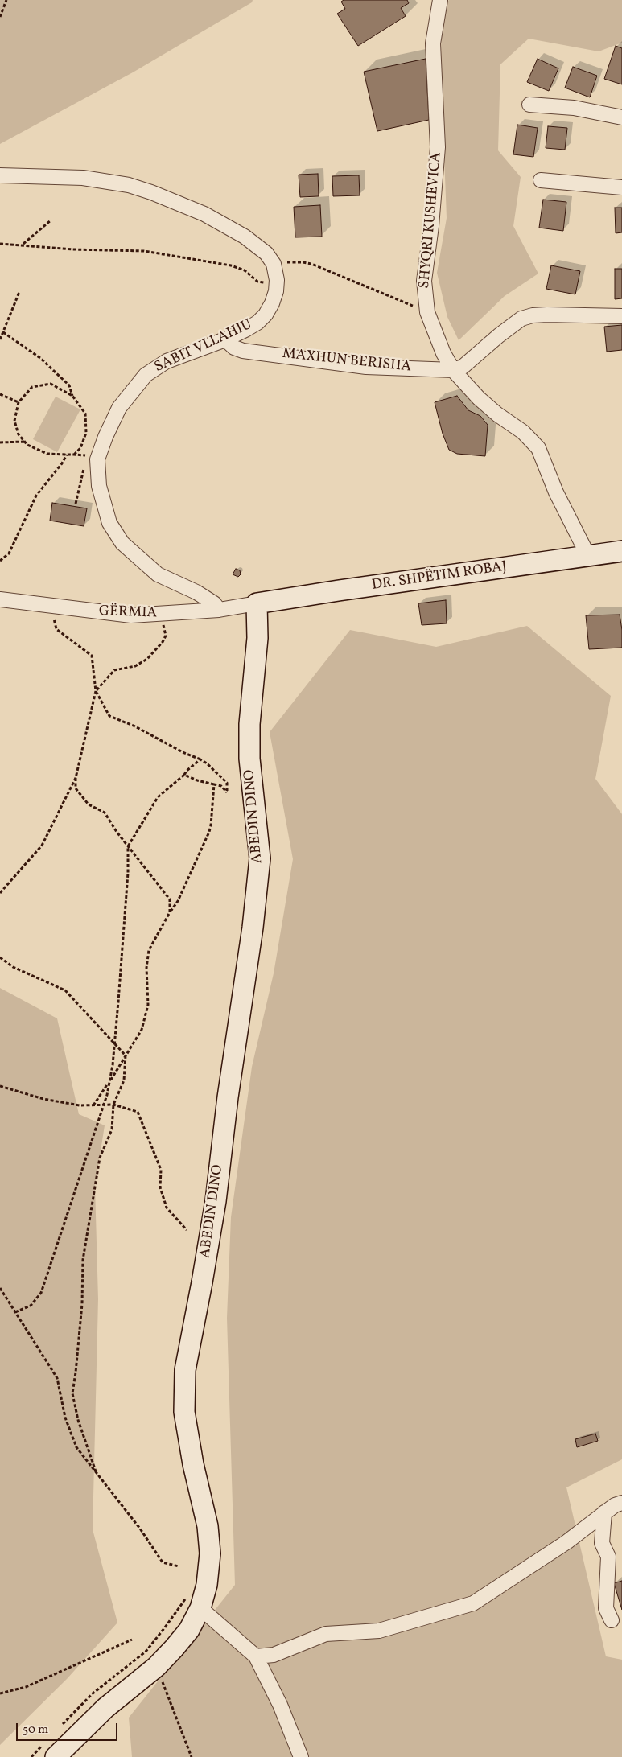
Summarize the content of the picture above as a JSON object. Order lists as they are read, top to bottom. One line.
{"streets":{"street":["SHYQRI KUSHEVICA","SABIT VLLAHIU","MAXHUN BERISHA","DR. SHPËTIM ROBAJ","GËRMIA","ABEDIN DINO"]},"crossings":[["SHYQRI KUSHEVICA","MAXHUN BERISHA"],["SHYQRI KUSHEVICA","DR. SHPËTIM ROBAJ"],["SABIT VLLAHIU","MAXHUN BERISHA"],["SABIT VLLAHIU","GËRMIA"],["DR. SHPËTIM ROBAJ","GËRMIA"],["DR. SHPËTIM ROBAJ","ABEDIN DINO"],["GËRMIA","ABEDIN DINO"]],"scale_bar":"50 m"}
